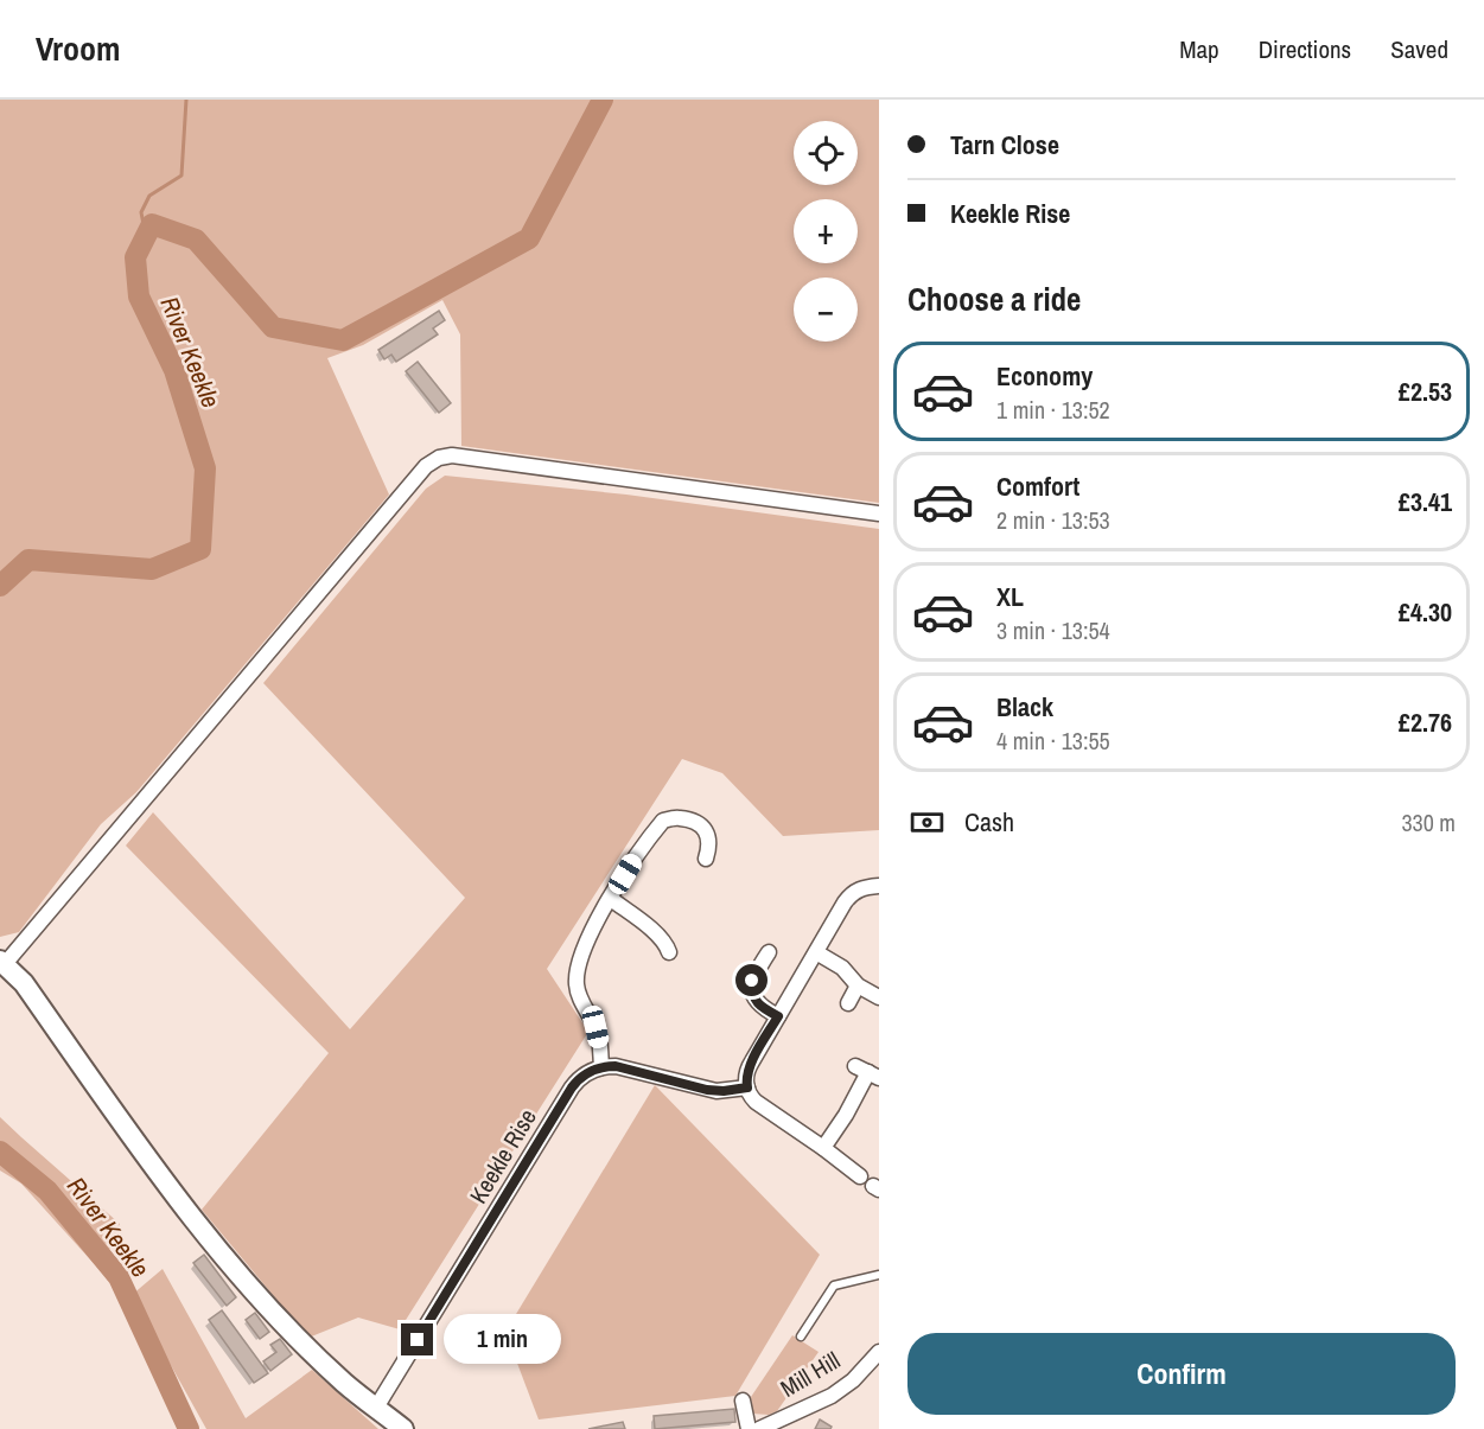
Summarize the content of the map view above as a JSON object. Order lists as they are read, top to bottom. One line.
{"streets":{"street":["Keekle Rise","Mill Hill"]},"water":["River Keekle"],"page":{"header":"Vroom","nav":["Map","Directions","Saved"],"banner":["Tarn Close","Keekle Rise"],"map_buttons":["+","−"],"heading":"Choose a ride","list":[{"name":"Economy","note":"1 min · 13:52","value":"£2.53"},{"name":"Comfort","note":"2 min · 13:53","value":"£3.41"},{"name":"XL","note":"3 min · 13:54","value":"£4.30"},{"name":"Black","note":"4 min · 13:55","value":"£2.76"}],"pay":["Cash","330 m"],"bubble":"1 min","buttons":"Confirm"}}
